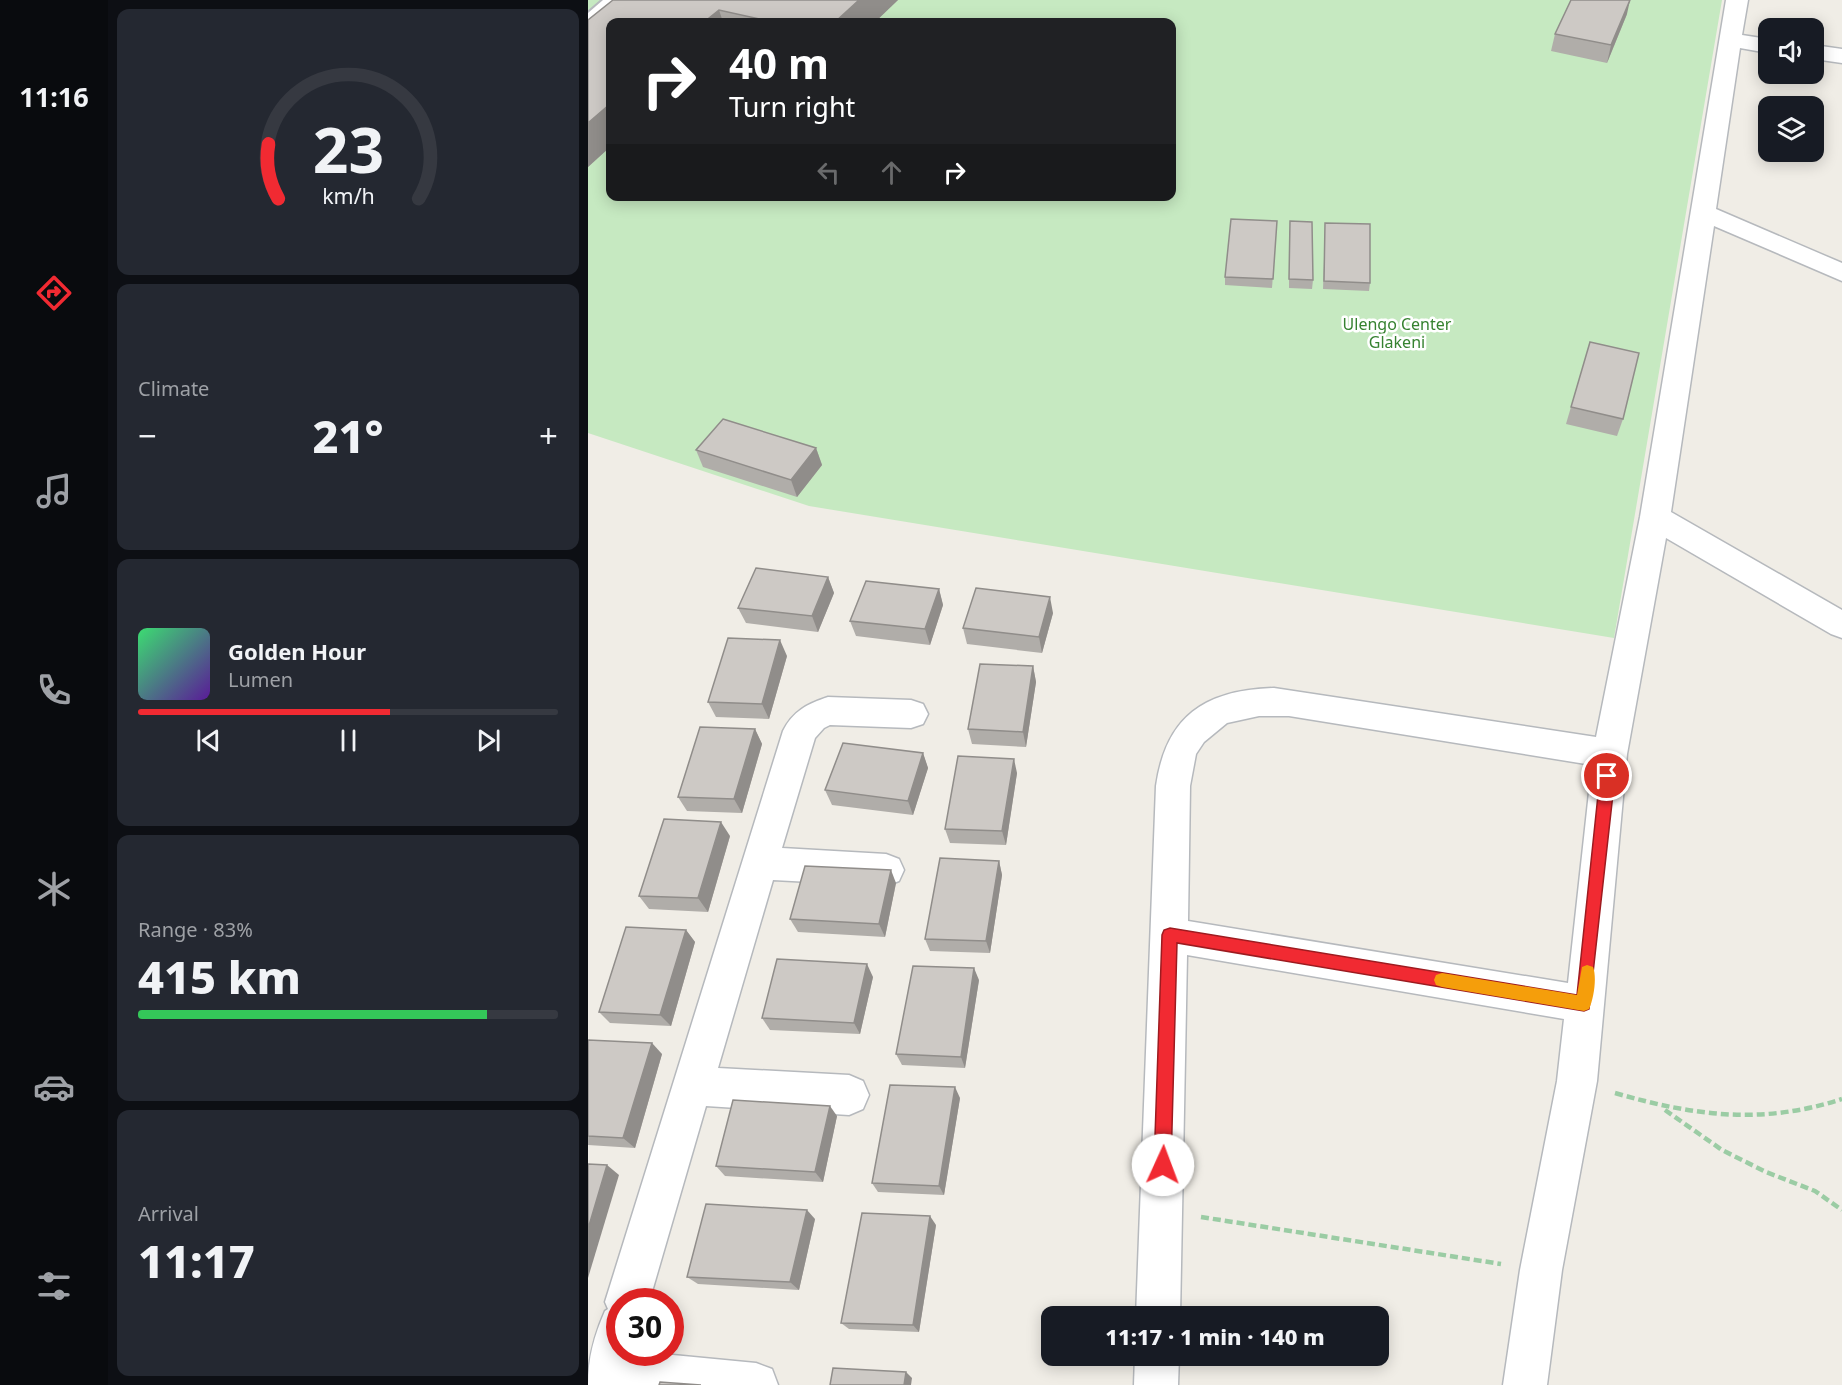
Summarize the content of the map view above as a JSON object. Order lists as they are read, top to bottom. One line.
{"parks":["Ulengo Center Glakeni"],"page":{"tabs":"11:16","turn":["40 m","Turn right"],"tile":["Climate",["Range · 83%","415 km"],["Arrival","11:17"]],"heat":["−","21°","+"],"song":["Golden Hour","Lumen"],"limit":"30","trip":"11:17 · 1 min · 140 m","gauge":["23","km/h"]}}
